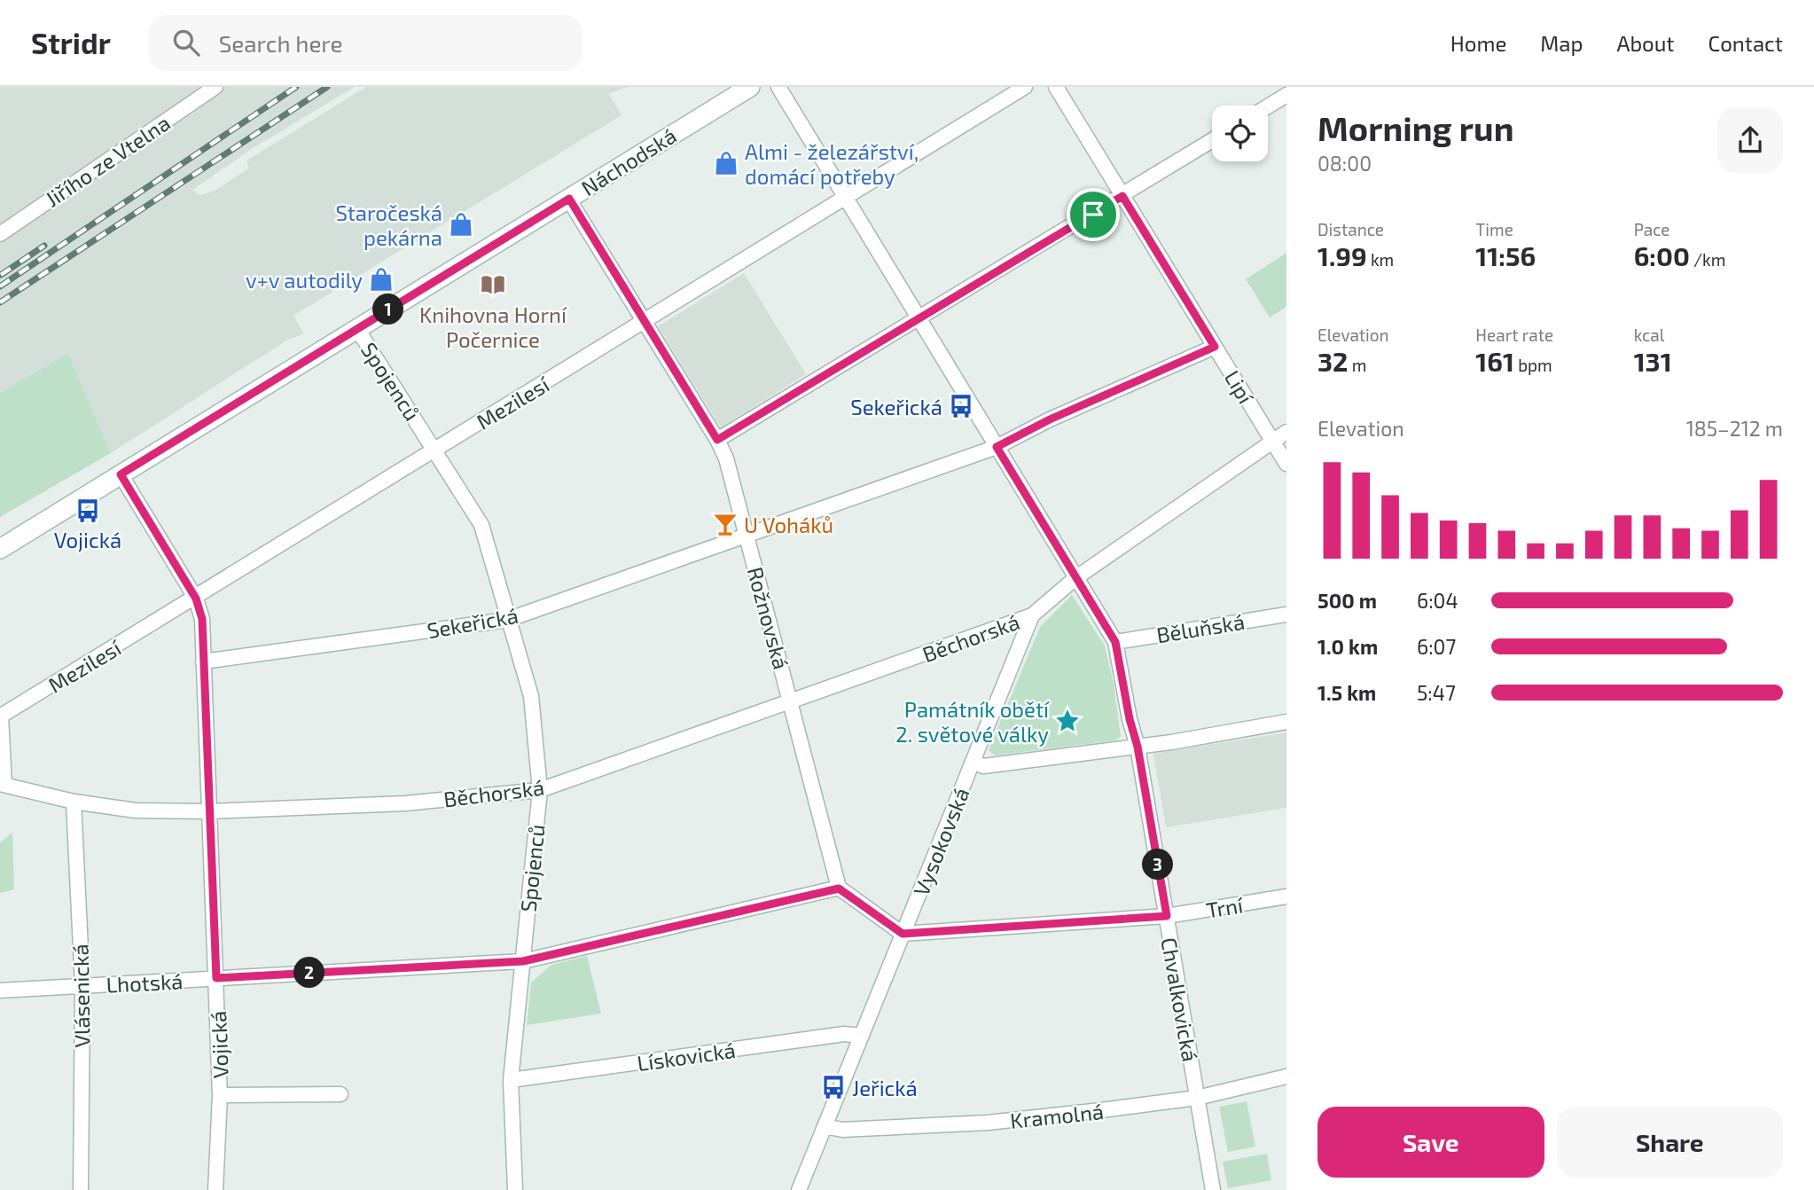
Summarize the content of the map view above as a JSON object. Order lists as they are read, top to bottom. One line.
{"streets":{"main road":["Náchodská"],"street":["Jiřího ze Vtelna","Spojenců","Lipí","Mezilesí","Rožnovská","Sekeřická","Běluňská","Běchorská","Vysokovská","Trní","Lhotská","Vlásenická","Chvalkovická","Vojická","Lískovická","Kramolná"]},"crossings":[["Náchodská","Spojenců"],["Náchodská","Rožnovská"],["Náchodská","Vojická"],["Spojenců","Mezilesí"],["Spojenců","Sekeřická"],["Spojenců","Běchorská"],["Spojenců","Lhotská"],["Spojenců","Lískovická"],["Lipí","Sekeřická"],["Mezilesí","Rožnovská"],["Mezilesí","Běchorská"],["Mezilesí","Chvalkovická"],["Mezilesí","Vojická"],["Rožnovská","Sekeřická"],["Rožnovská","Běchorská"],["Rožnovská","Lhotská"],["Sekeřická","Chvalkovická"],["Sekeřická","Vojická"],["Běluňská","Chvalkovická"],["Běchorská","Vysokovská"],["Běchorská","Vlásenická"],["Běchorská","Vojická"],["Vysokovská","Trní"],["Vysokovská","Chvalkovická"],["Vysokovská","Lískovická"],["Vysokovská","Kramolná"],["Trní","Chvalkovická"],["Lhotská","Vlásenická"],["Lhotská","Vojická"],["Chvalkovická","Kramolná"]],"places":{"shop":["Almi - železářství, domácí potřeby","Staročeská pekárna","v+v autodily"],"library":["Knihovna Horní Počernice"],"bus stop":["Sekeřická","Vojická","Jeřická"],"bar":["U Voháků"],"place":["Památník obětí 2. světové války"]},"page":{"header":"Stridr","search":"Search here","nav":["Home","Map","About","Contact"],"heading":["Morning run","08:00"],"stats":[["Distance","1.99 km"],["Time","11:56"],["Pace","6:00 /km"],["Elevation","32 m"],["Heart rate","161 bpm"],["kcal","131"]],"pins":["1","3","2"],"chart":["Elevation","185–212 m"],"list":[{"name":"500 m","note":"6:04"},{"name":"1.0 km","note":"6:07"},{"name":"1.5 km","note":"5:47"}],"buttons":["Save","Share"]}}
